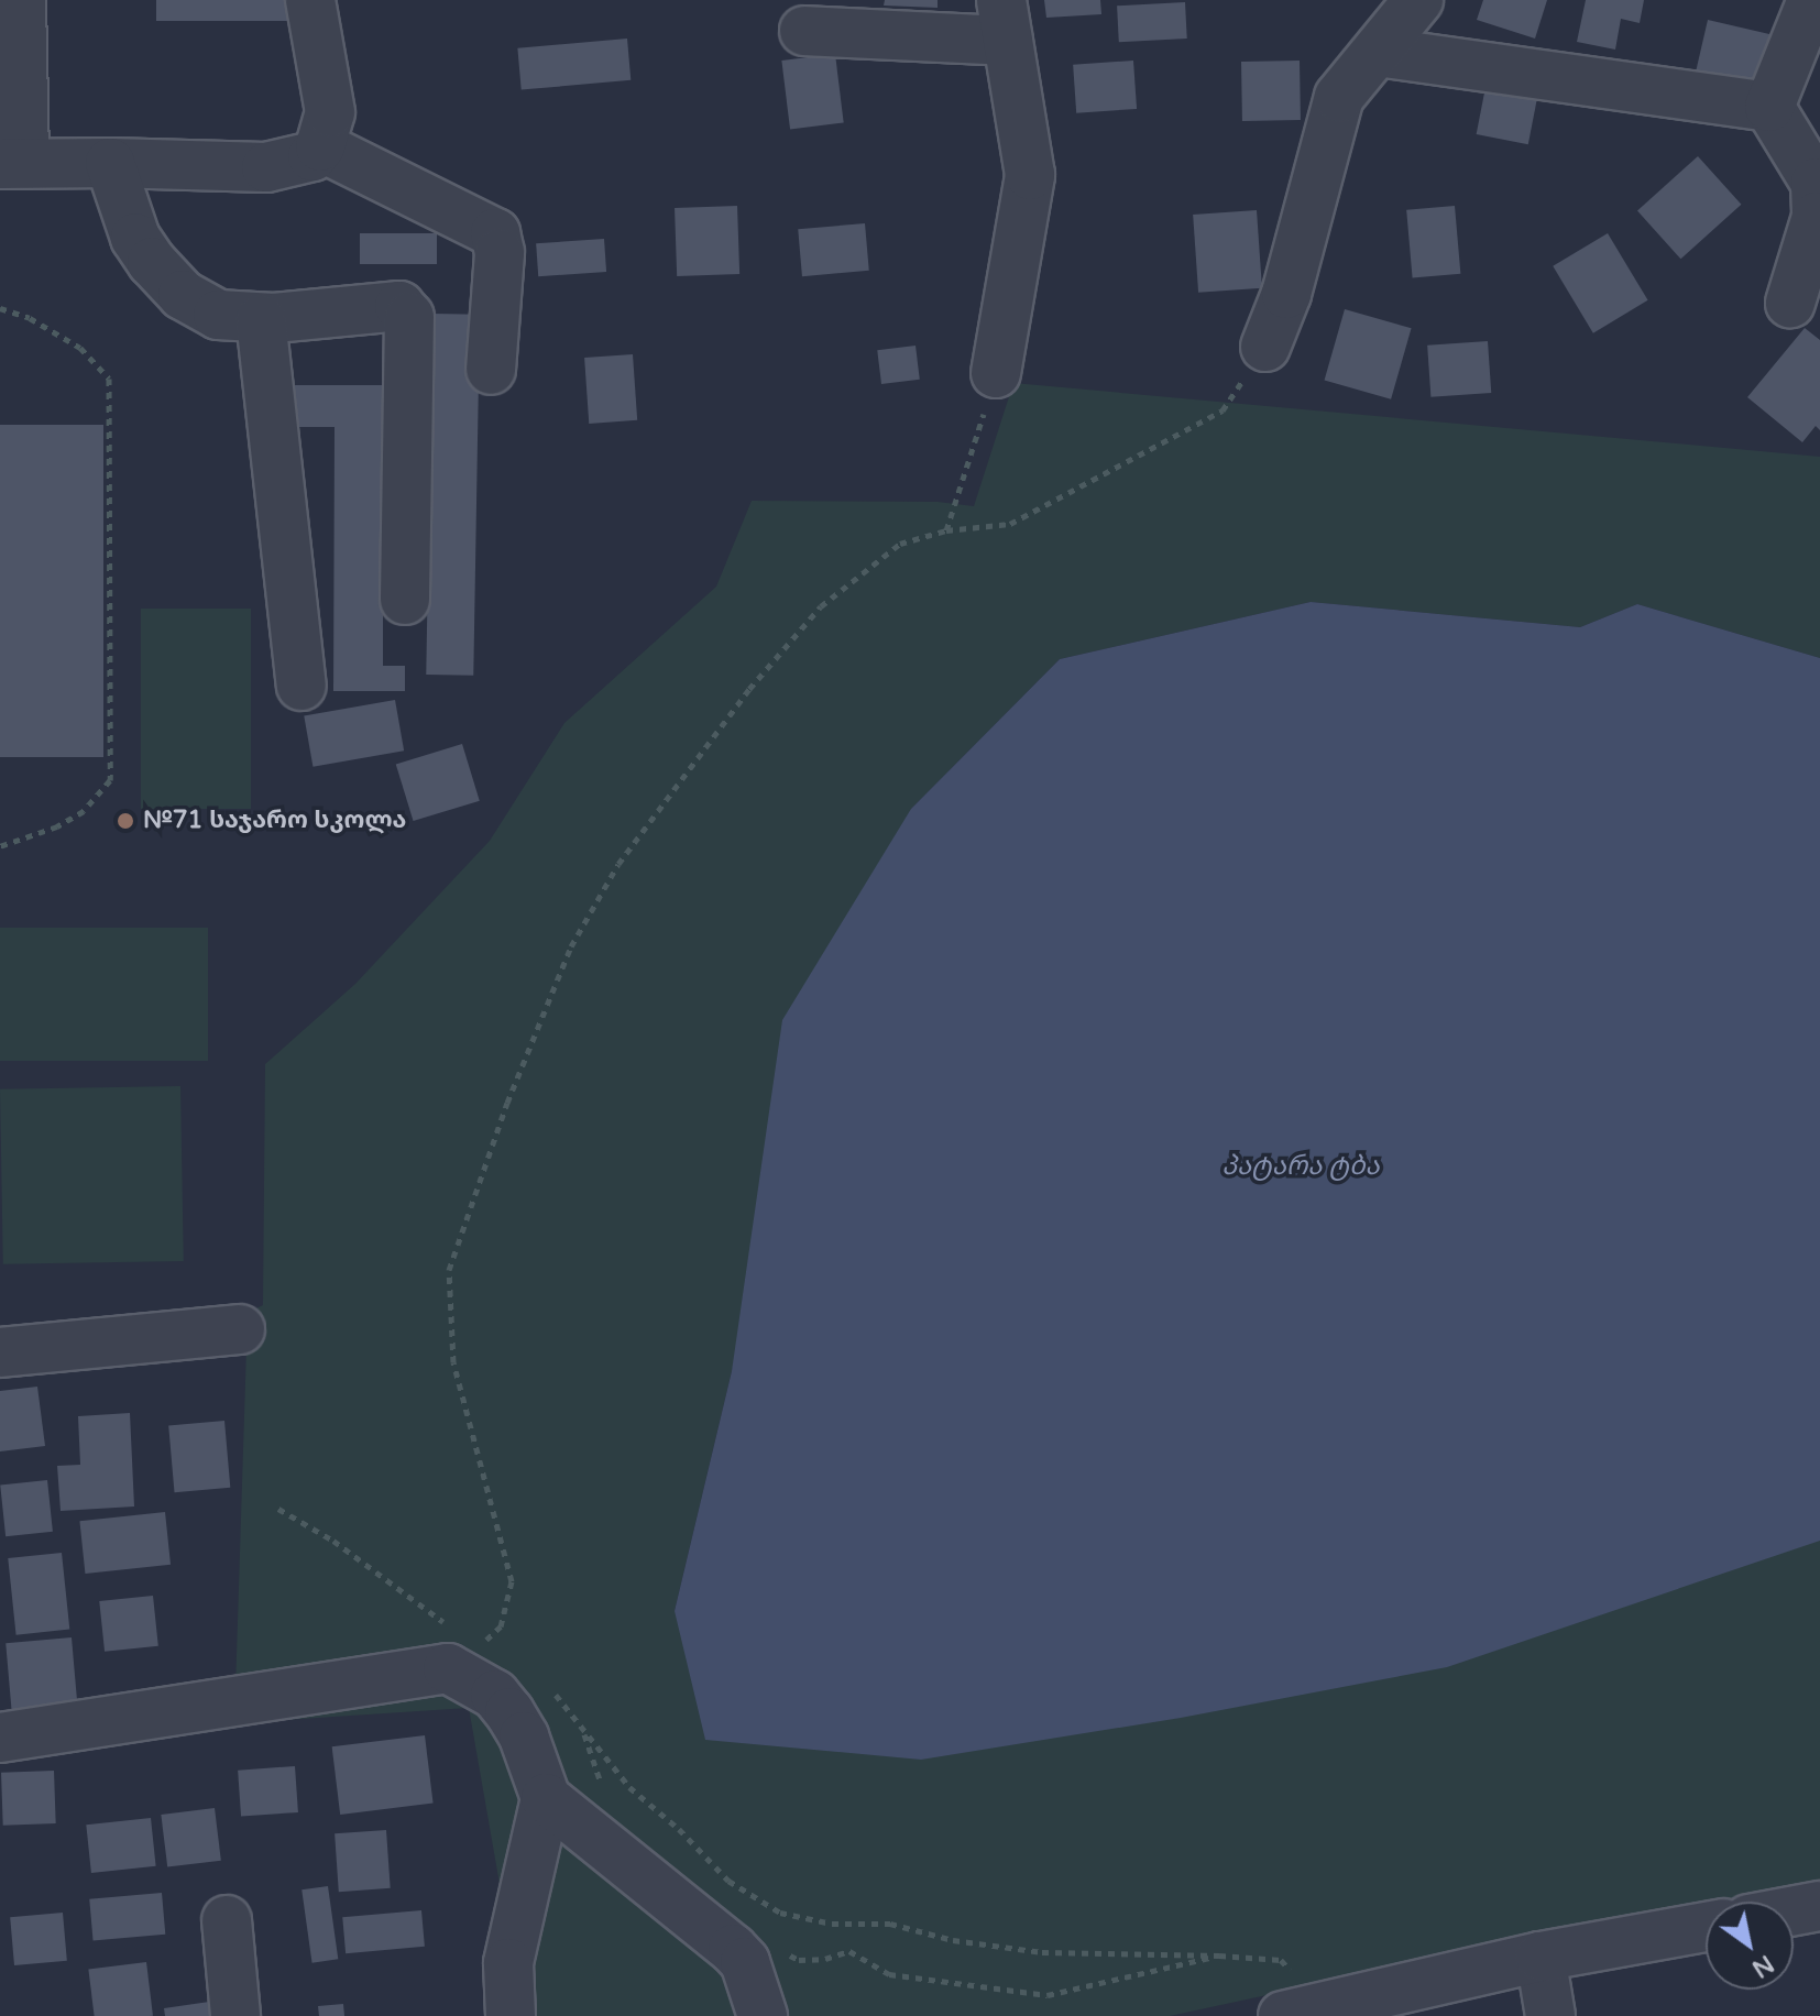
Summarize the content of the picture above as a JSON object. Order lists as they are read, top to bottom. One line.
{"water":["პატარა ტბა"],"places":["№71 საჯარო სკოლა"],"north":"bottom right"}
